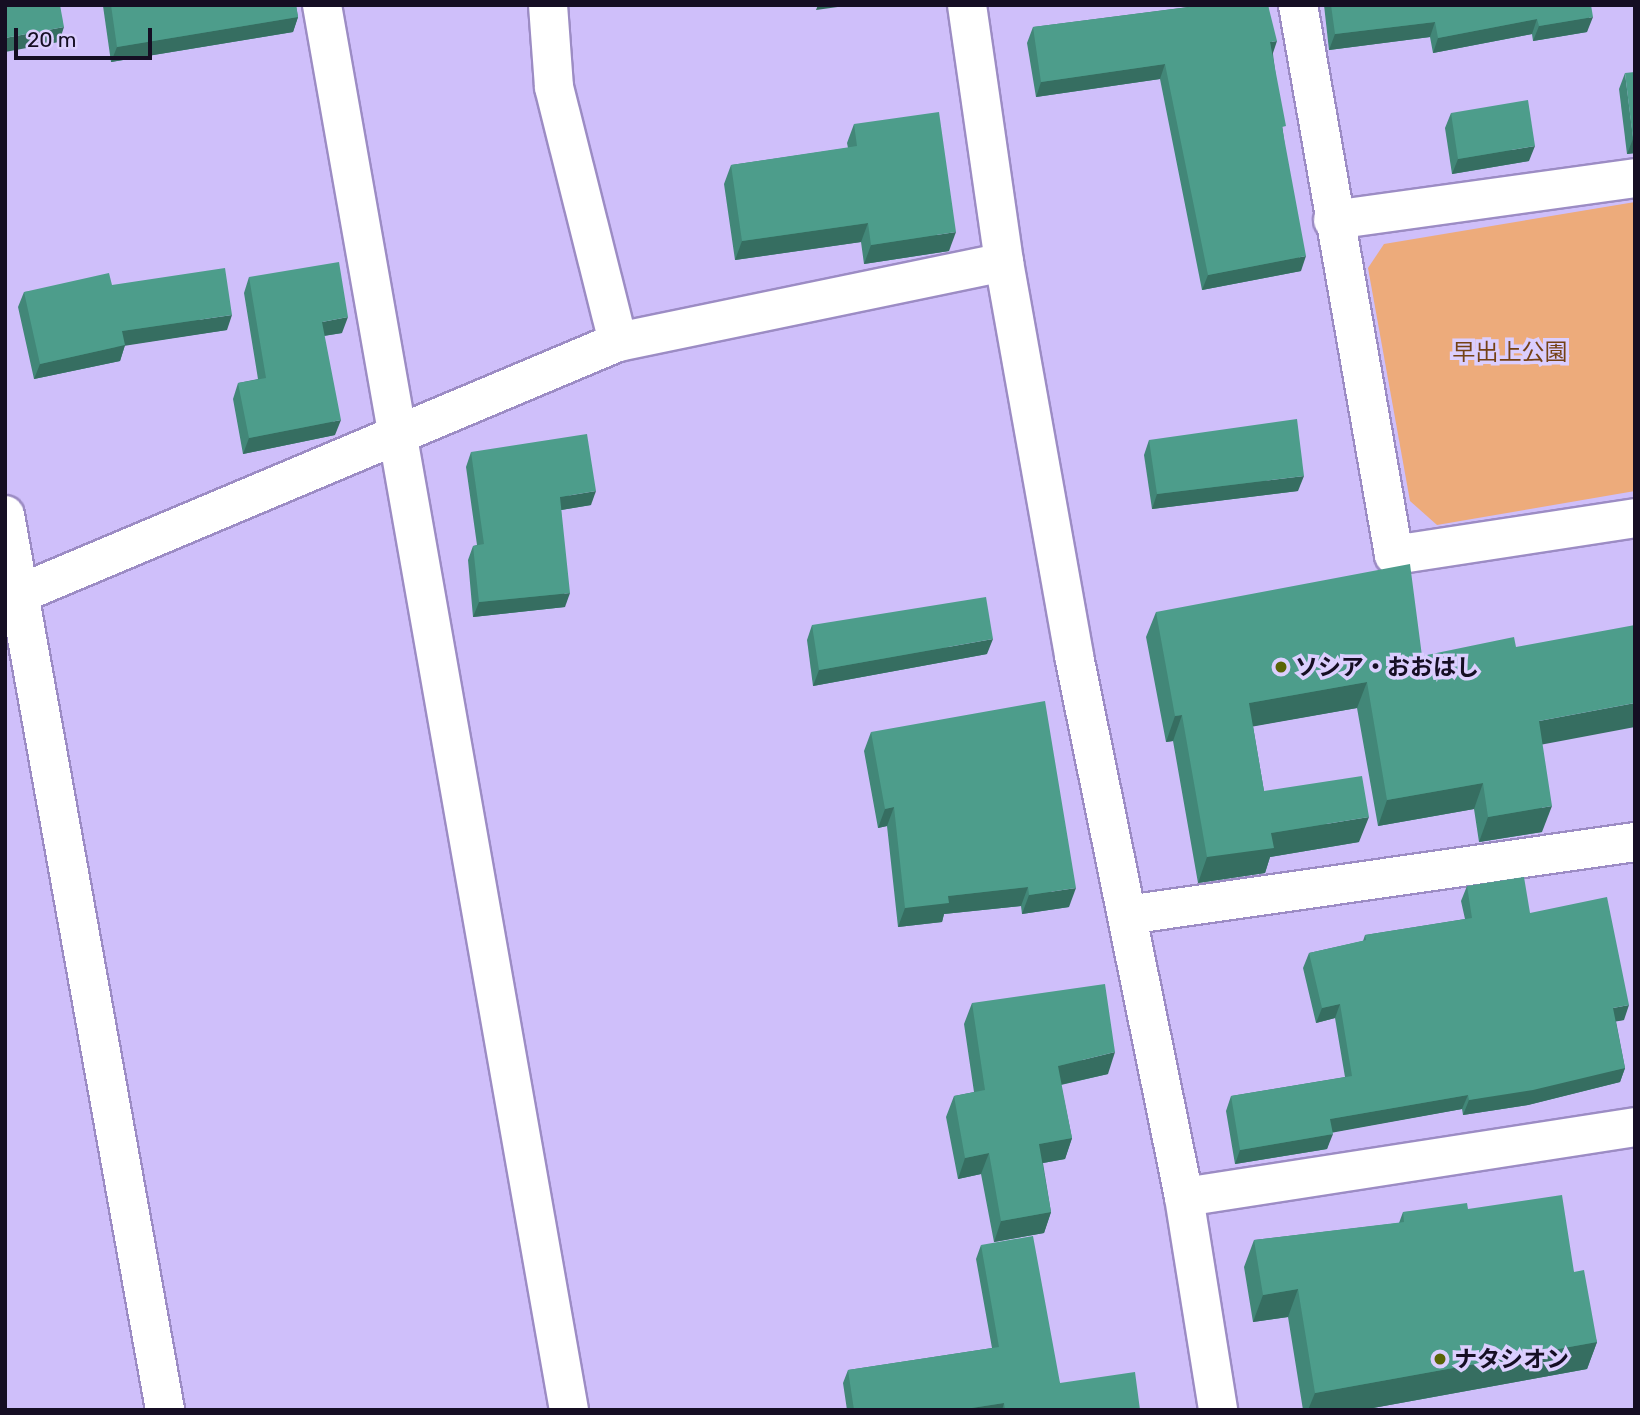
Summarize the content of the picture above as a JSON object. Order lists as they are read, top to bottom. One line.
{"parks":["早出上公園"],"places":["ソシア・おおはし","ナタシオン"],"scale_bar":"20 m"}
